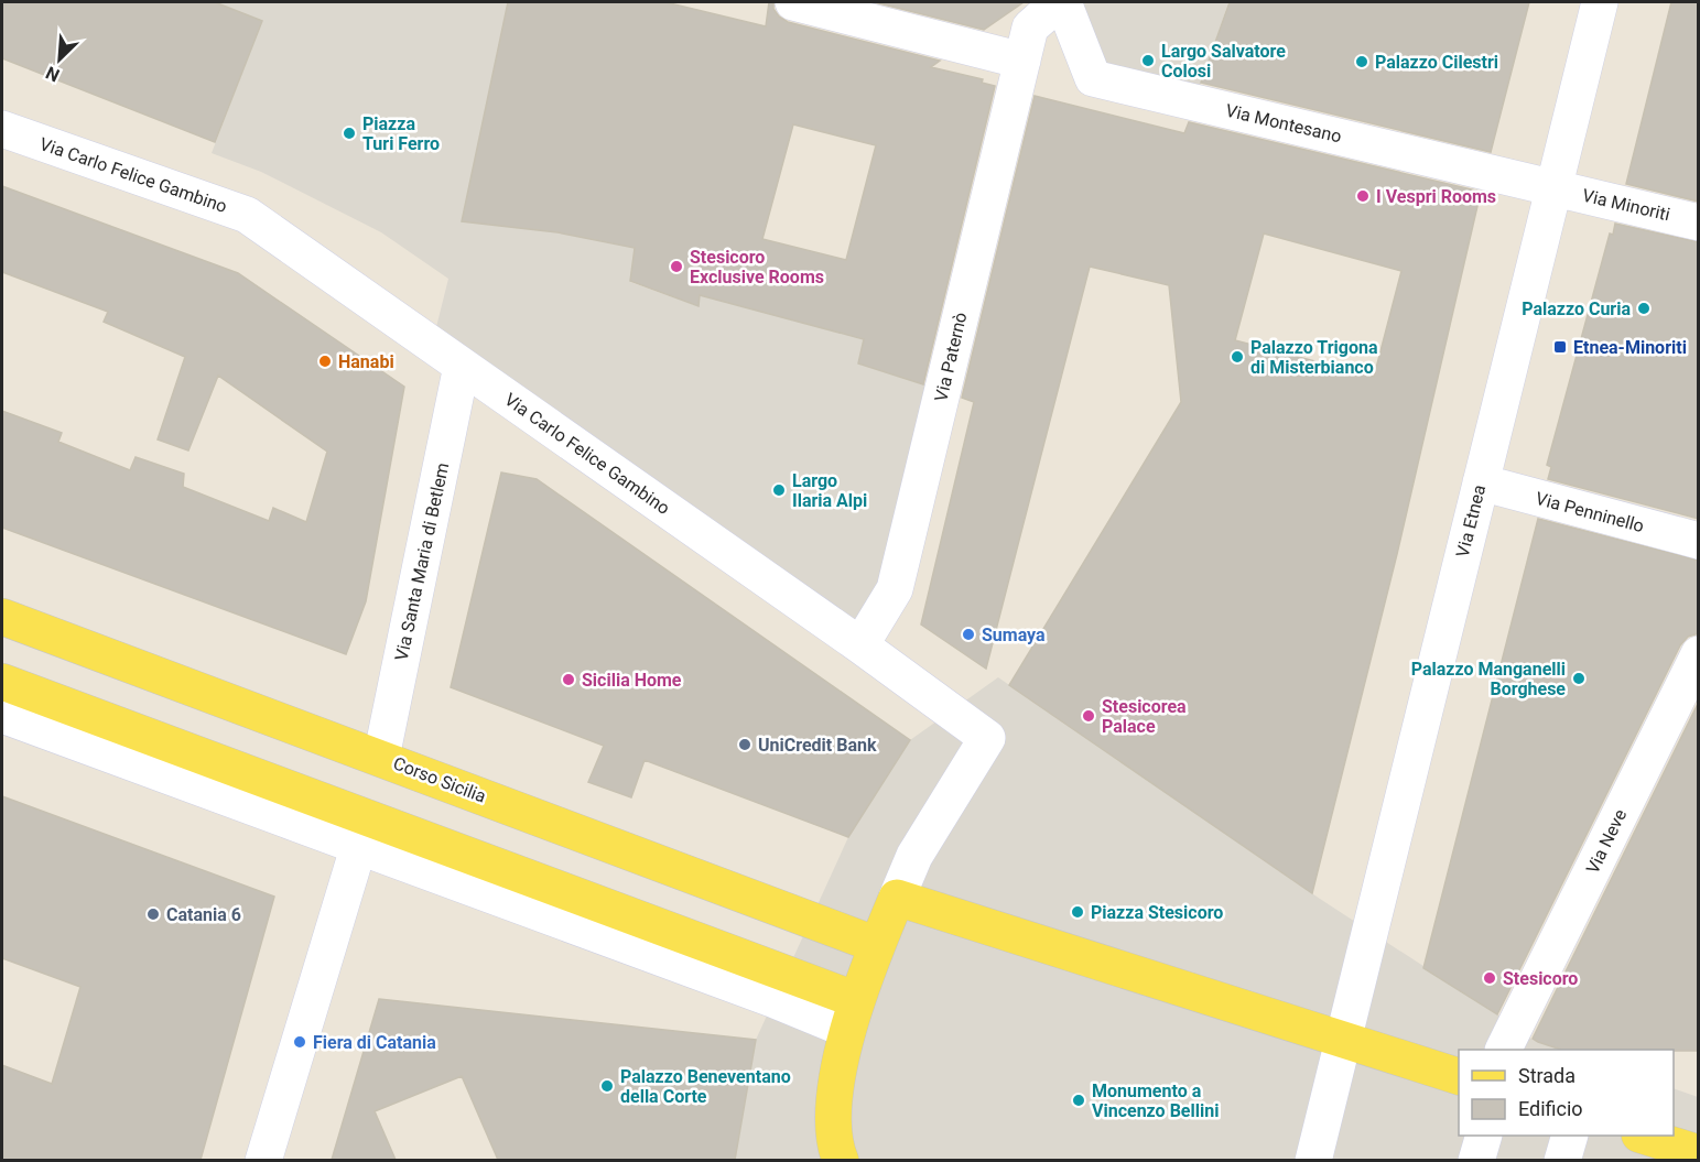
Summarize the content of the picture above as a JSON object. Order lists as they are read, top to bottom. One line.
{"streets":{"main road":["Corso Sicilia"],"street":["Via Montesano","Via Carlo Felice Gambino","Via Minoriti","Via Paternò","Via Penninello","Via Etnea","Via Santa Maria di Betlem","Via Neve"]},"crossings":[["Via Montesano","Via Minoriti"],["Via Montesano","Via Paternò"],["Via Montesano","Via Etnea"],["Via Carlo Felice Gambino","Via Paternò"],["Via Carlo Felice Gambino","Via Santa Maria di Betlem"],["Via Minoriti","Via Etnea"],["Via Penninello","Via Etnea"],["Via Santa Maria di Betlem","Corso Sicilia"]],"places":{"other":["Largo Salvatore Colosi","Palazzo Cilestri","Piazza Turi Ferro","I Vespri Rooms","Stesicoro Exclusive Rooms","Palazzo Curia","Palazzo Trigona di Misterbianco","Hanabi","Largo Ilaria Alpi","Sumaya","Palazzo Manganelli Borghese","Sicilia Home","Stesicorea Palace","UniCredit Bank","Piazza Stesicoro","Catania 6","Stesicoro","Fiera di Catania","Palazzo Beneventano della Corte","Monumento a Vincenzo Bellini"],"transit":["Etnea-Minoriti"]},"legend":["Strada","Edificio"],"north":"bottom left"}
